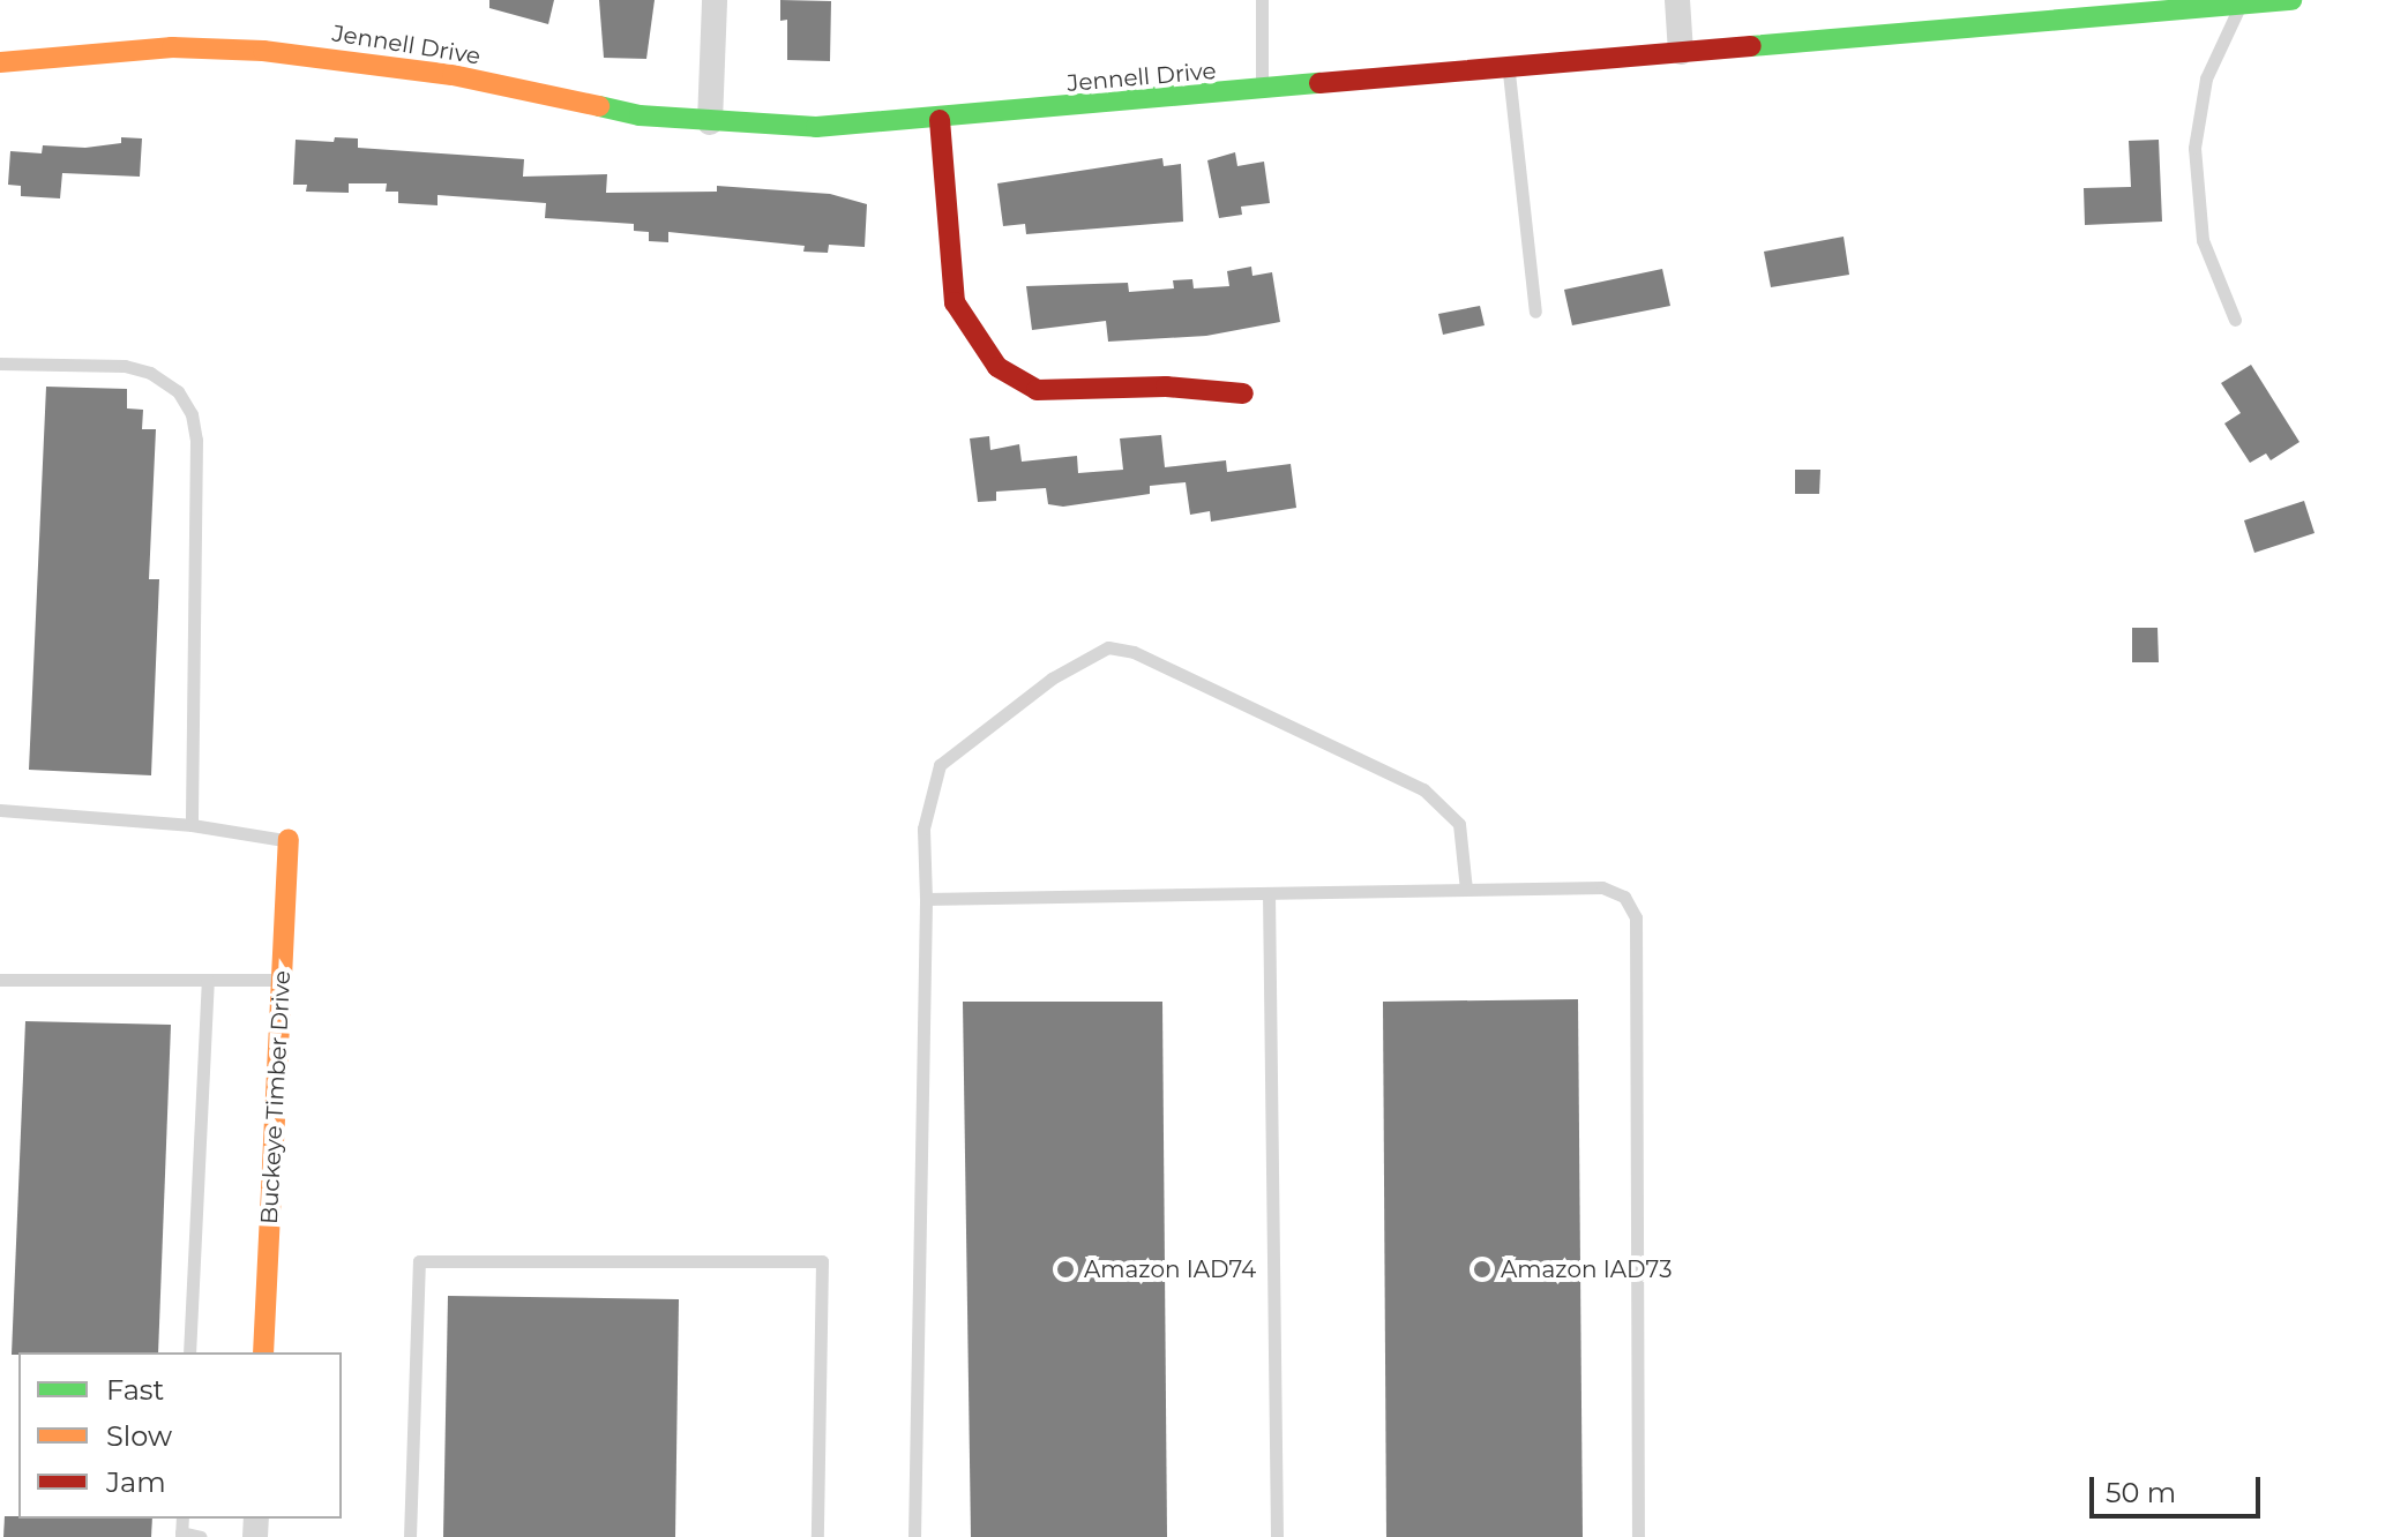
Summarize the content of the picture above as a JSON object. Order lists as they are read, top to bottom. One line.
{"streets":{"street":["Jennell Drive","Buckeye Timber Drive"]},"places":["Amazon IAD74","Amazon IAD73"],"legend":["Fast","Slow","Jam"],"scale_bar":"50 m"}
